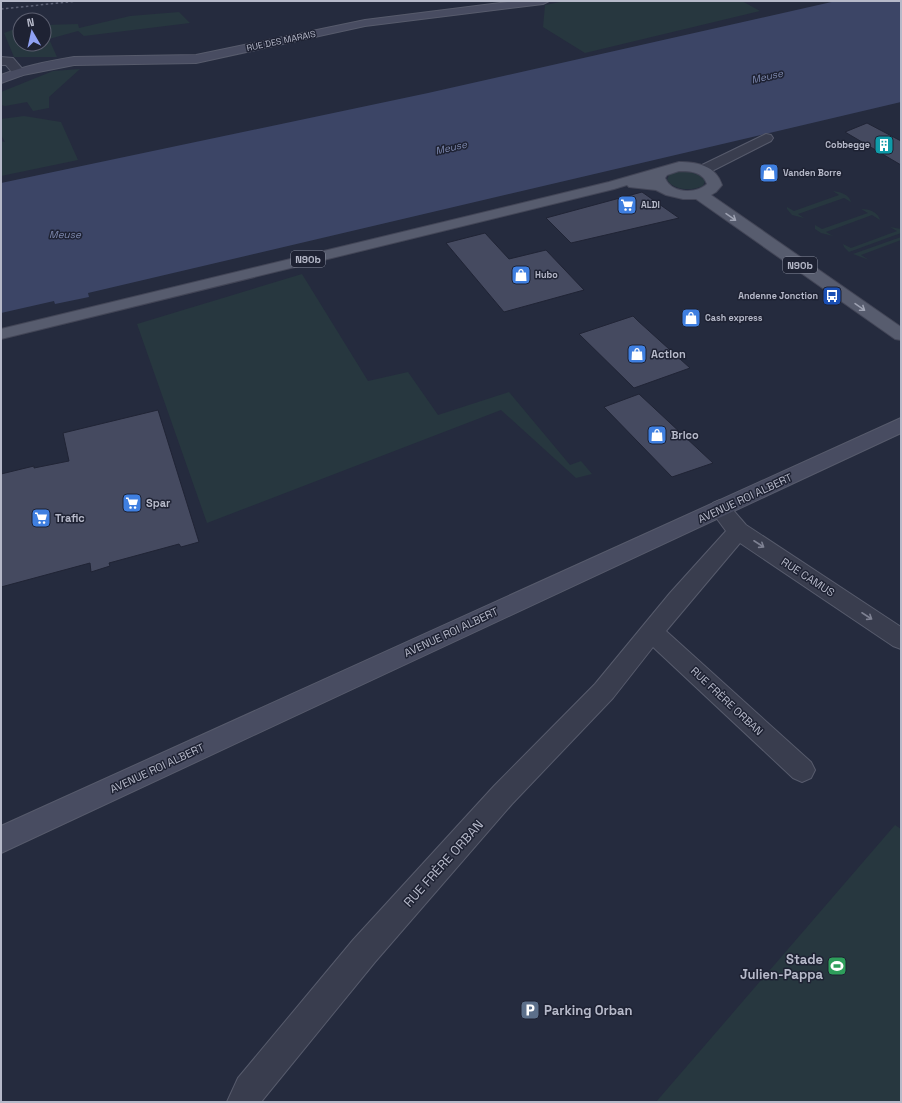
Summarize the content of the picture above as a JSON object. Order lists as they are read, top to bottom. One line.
{"streets":{"main road":["RUE DES MARAIS","N90b","AVENUE ROI ALBERT"],"street":["RUE CAMUS","RUE FRÈRE ORBAN"]},"crossings":[["AVENUE ROI ALBERT","RUE CAMUS"],["RUE CAMUS","RUE FRÈRE ORBAN"]],"one_way":["RUE CAMUS"],"water":["Meuse"],"places":{"building":["Cobbegge"],"shop":["Vanden Borre","Hubo","Cash express","Action","Brico"],"supermarket":["ALDI","Spar","Trafic"],"bus stop":["Andenne Jonction"],"sports":["Stade Julien-Pappa"],"parking":["Parking Orban"]},"north":"top"}
